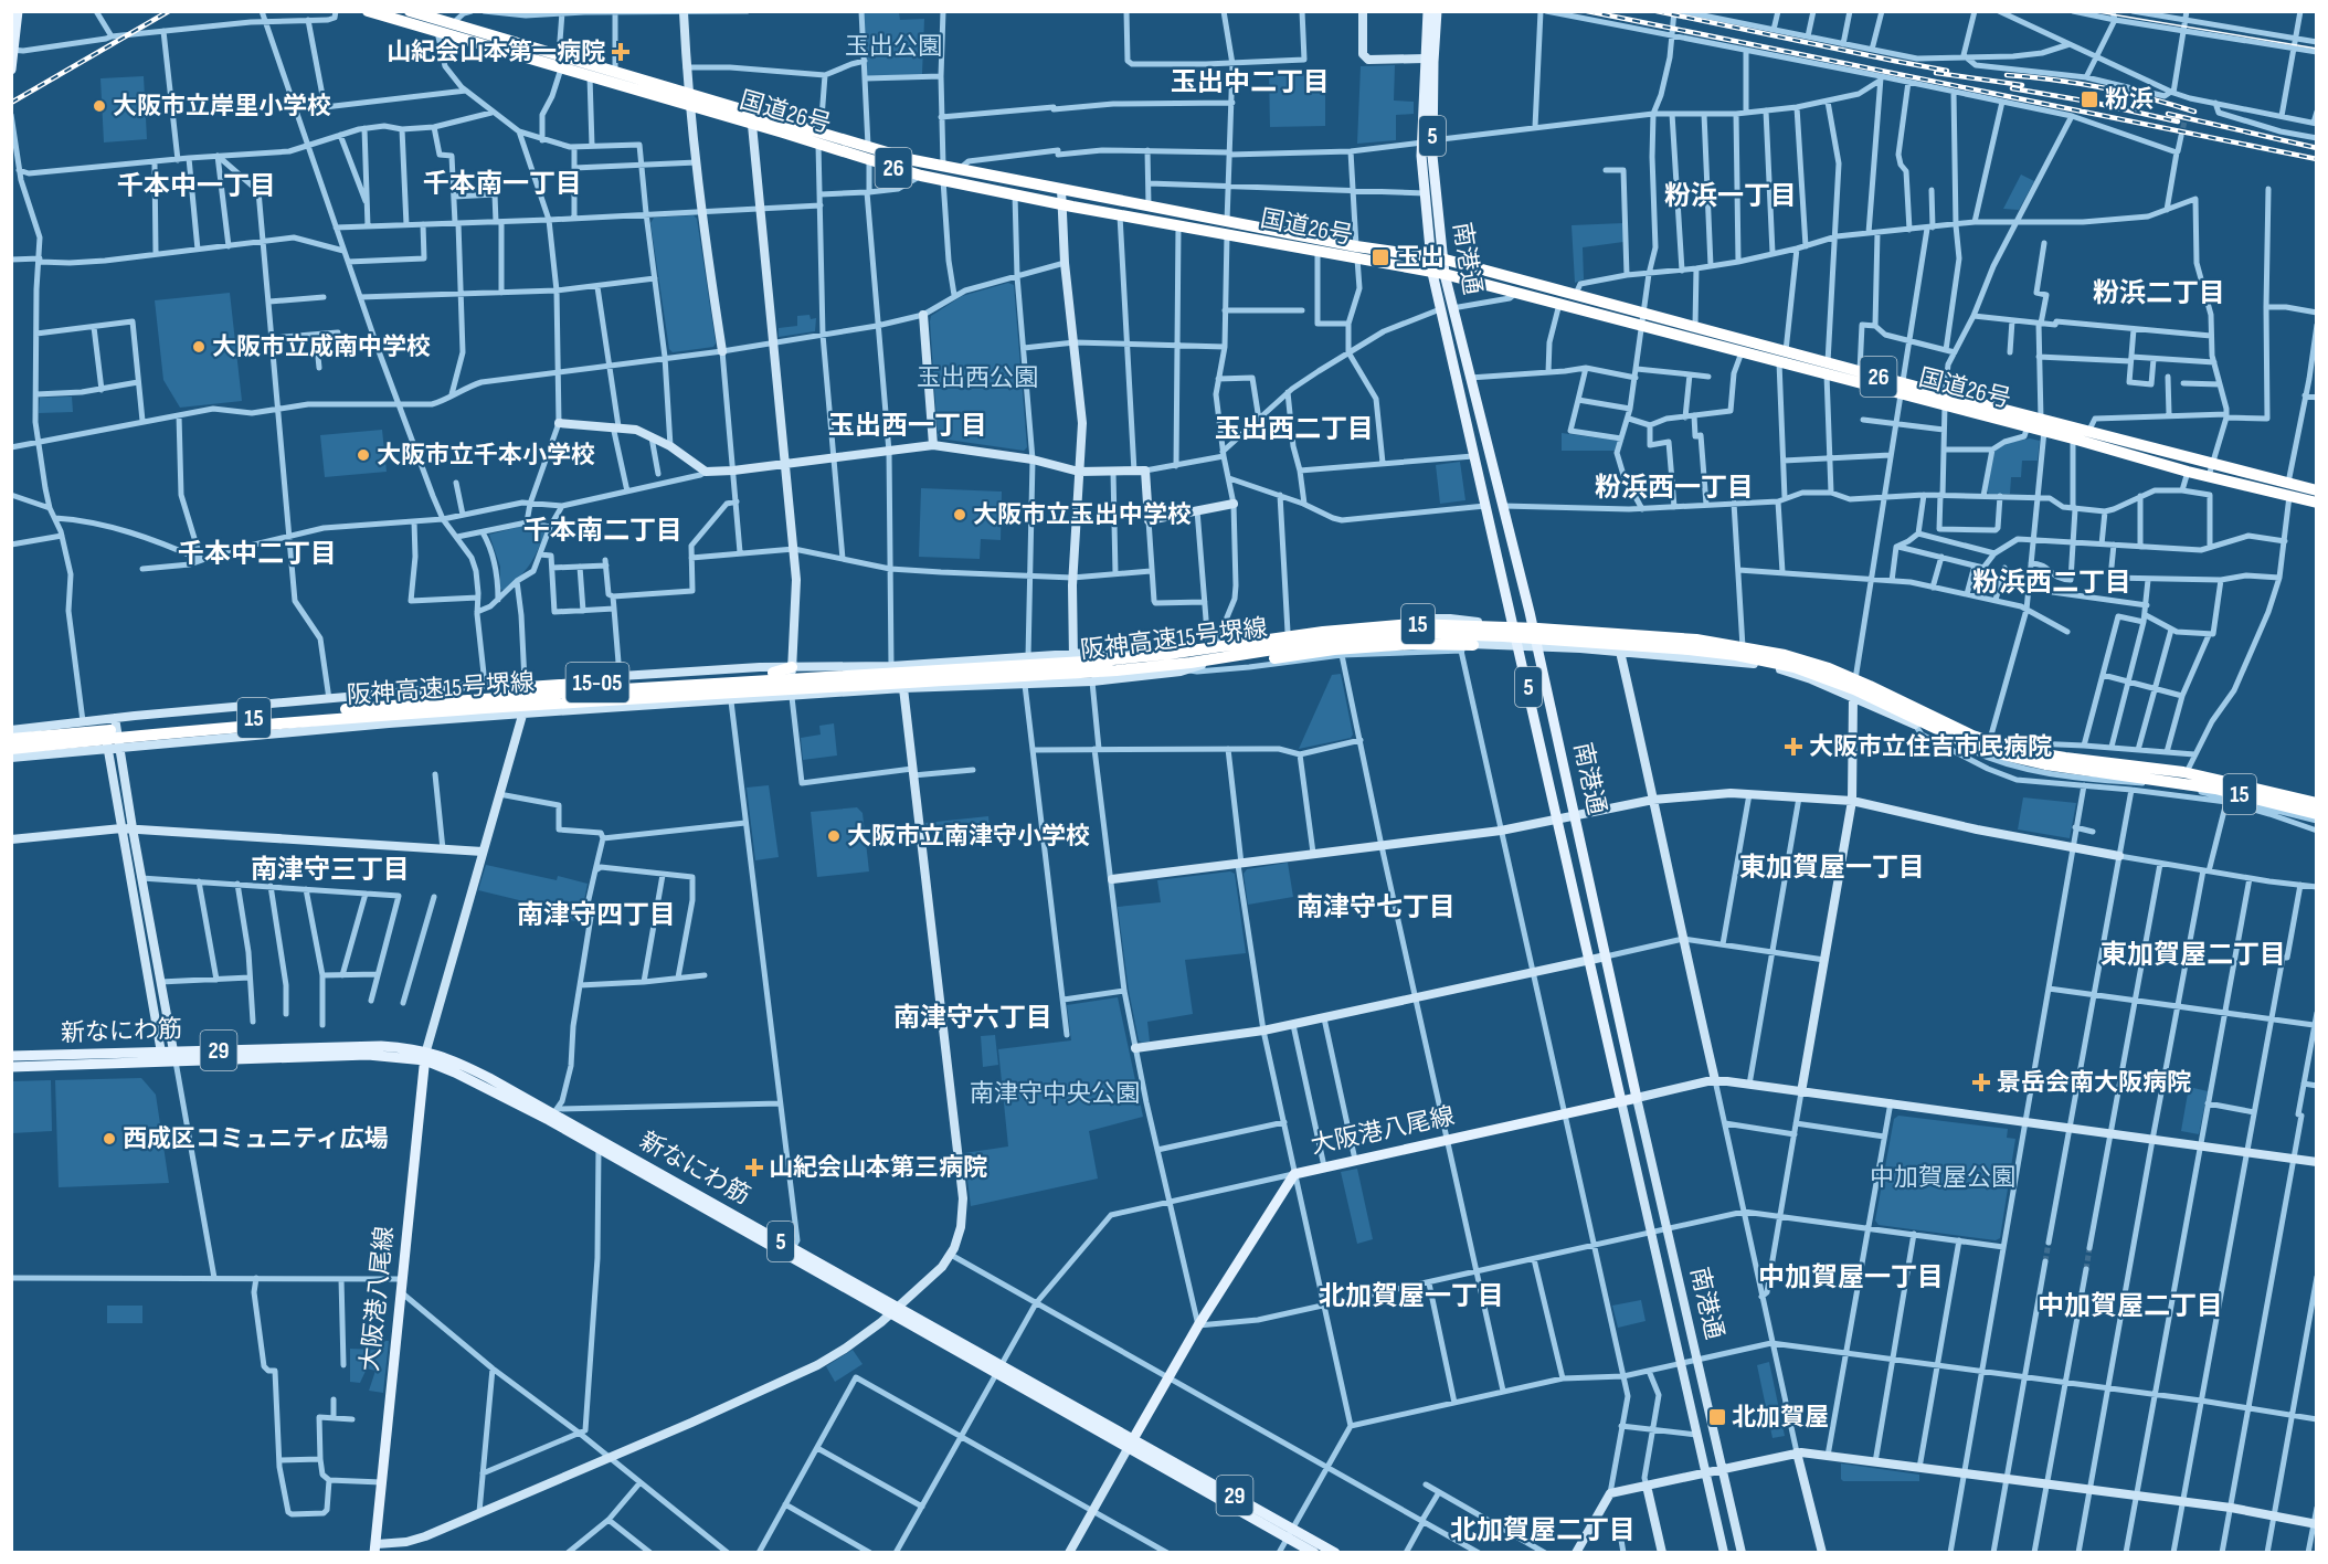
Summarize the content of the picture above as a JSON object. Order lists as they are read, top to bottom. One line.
{"streets":{"highway":["国道26号","26","15","阪神高速15号堺線","15-05"],"main road":["5","南港通","新なにわ筋","29","大阪港八尾線"]},"crossings":[["国道26号","南港通"],["南港通","大阪港八尾線"],["15","阪神高速15号堺線"],["阪神高速15号堺線","15-05"],["新なにわ筋","大阪港八尾線"]],"districts":["玉出中二丁目","千本南一丁目","千本中一丁目","粉浜一丁目","粉浜二丁目","玉出西一丁目","玉出西二丁目","粉浜西一丁目","千本南二丁目","千本中二丁目","粉浜西二丁目","東加賀屋一丁目","南津守三丁目","南津守七丁目","南津守四丁目","東加賀屋二丁目","南津守六丁目","中加賀屋一丁目","北加賀屋一丁目","中加賀屋二丁目","北加賀屋二丁目"],"parks":["玉出公園","玉出西公園","南津守中央公園","中加賀屋公園"],"places":{"health":["山紀会山本第一病院","大阪市立住吉市民病院","景岳会南大阪病院","山紀会山本第三病院"],"transit":["粉浜","玉出","北加賀屋"],"other":["大阪市立岸里小学校","大阪市立成南中学校","大阪市立千本小学校","大阪市立玉出中学校","大阪市立南津守小学校","西成区コミュニティ広場"]}}
